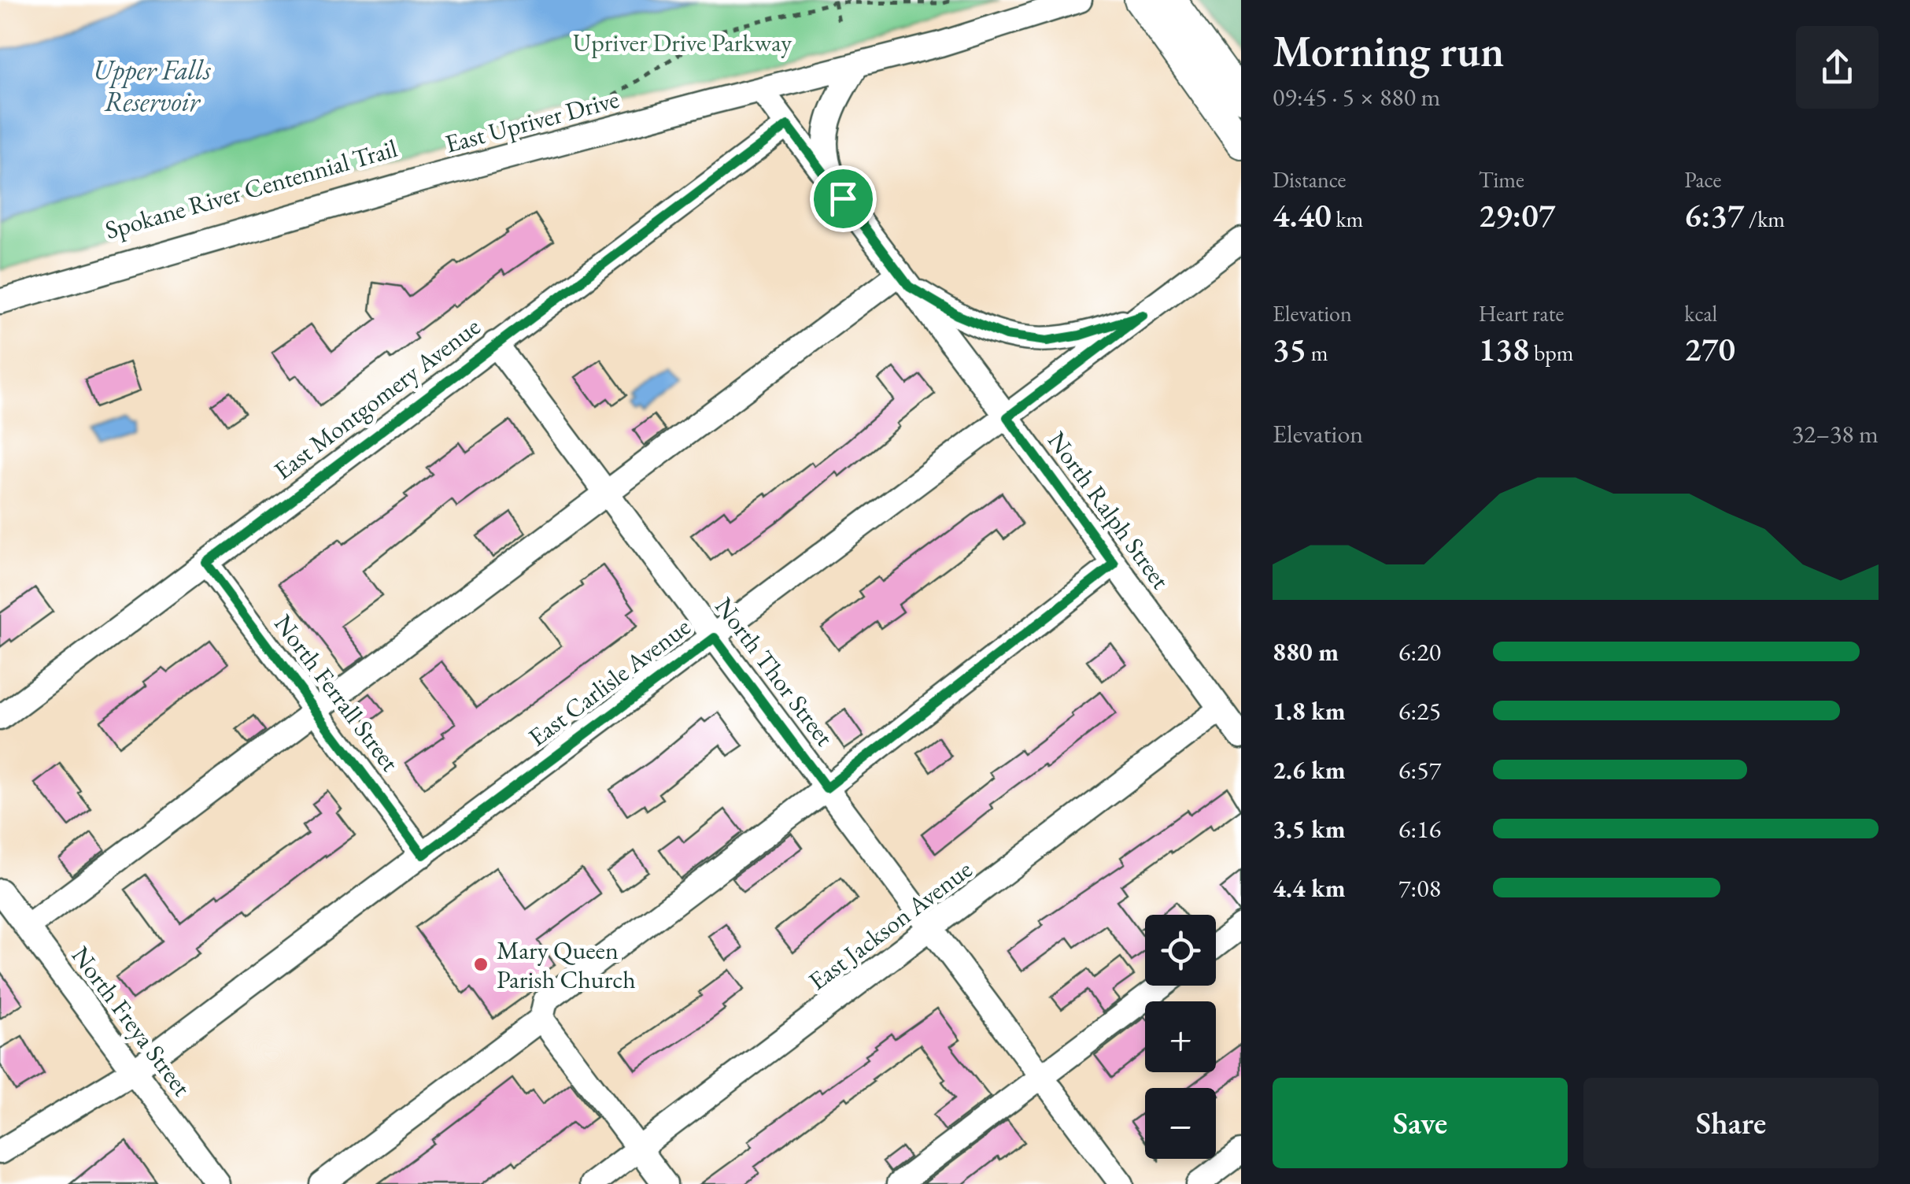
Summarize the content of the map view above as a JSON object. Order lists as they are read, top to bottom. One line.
{"streets":{"street":["East Upriver Drive","East Montgomery Avenue","North Ralph Street","North Thor Street","East Carlisle Avenue","North Ferrall Street","East Jackson Avenue","North Freya Street"]},"crossings":[["East Upriver Drive","North Ralph Street"],["East Montgomery Avenue","North Ralph Street"],["East Montgomery Avenue","North Thor Street"],["East Montgomery Avenue","North Ferrall Street"],["North Ralph Street","East Carlisle Avenue"],["North Ralph Street","East Jackson Avenue"],["North Thor Street","East Carlisle Avenue"],["North Thor Street","East Jackson Avenue"],["East Carlisle Avenue","North Ferrall Street"],["East Carlisle Avenue","North Freya Street"]],"water":["Upper Falls Reservoir"],"parks":["Upriver Drive Parkway"],"places":["Mary Queen Parish Church"],"page":{"heading":["Morning run","09:45 · 5 × 880 m"],"stats":[["Distance","4.40 km"],["Time","29:07"],["Pace","6:37 /km"],["Elevation","35 m"],["Heart rate","138 bpm"],["kcal","270"]],"chart":["Elevation","32–38 m"],"list":[{"name":"880 m","note":"6:20"},{"name":"1.8 km","note":"6:25"},{"name":"2.6 km","note":"6:57"},{"name":"3.5 km","note":"6:16"},{"name":"4.4 km","note":"7:08"}],"map_buttons":["+","−"],"buttons":["Save","Share"]}}
